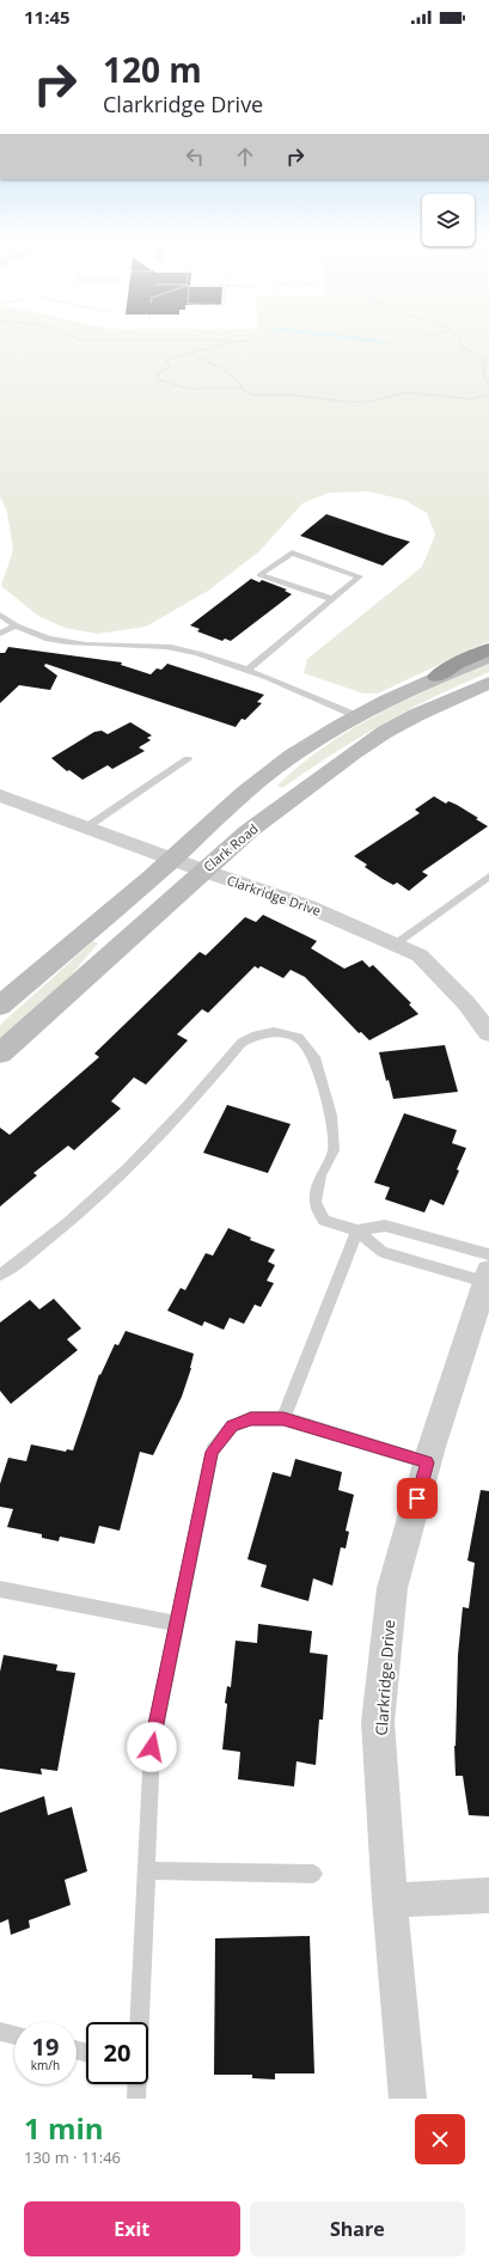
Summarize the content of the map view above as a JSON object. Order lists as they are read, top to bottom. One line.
{"streets":{"main road":["Clark Road"],"street":["Clarkridge Drive"]},"crossings":[["Clark Road","Clarkridge Drive"]],"page":{"status":"11:45","turn":["120 m","Clarkridge Drive"],"speed":"19 km/h","limit":"20","heading":["1 min","130 m · 11:46"],"buttons":["Exit","Share"]}}
